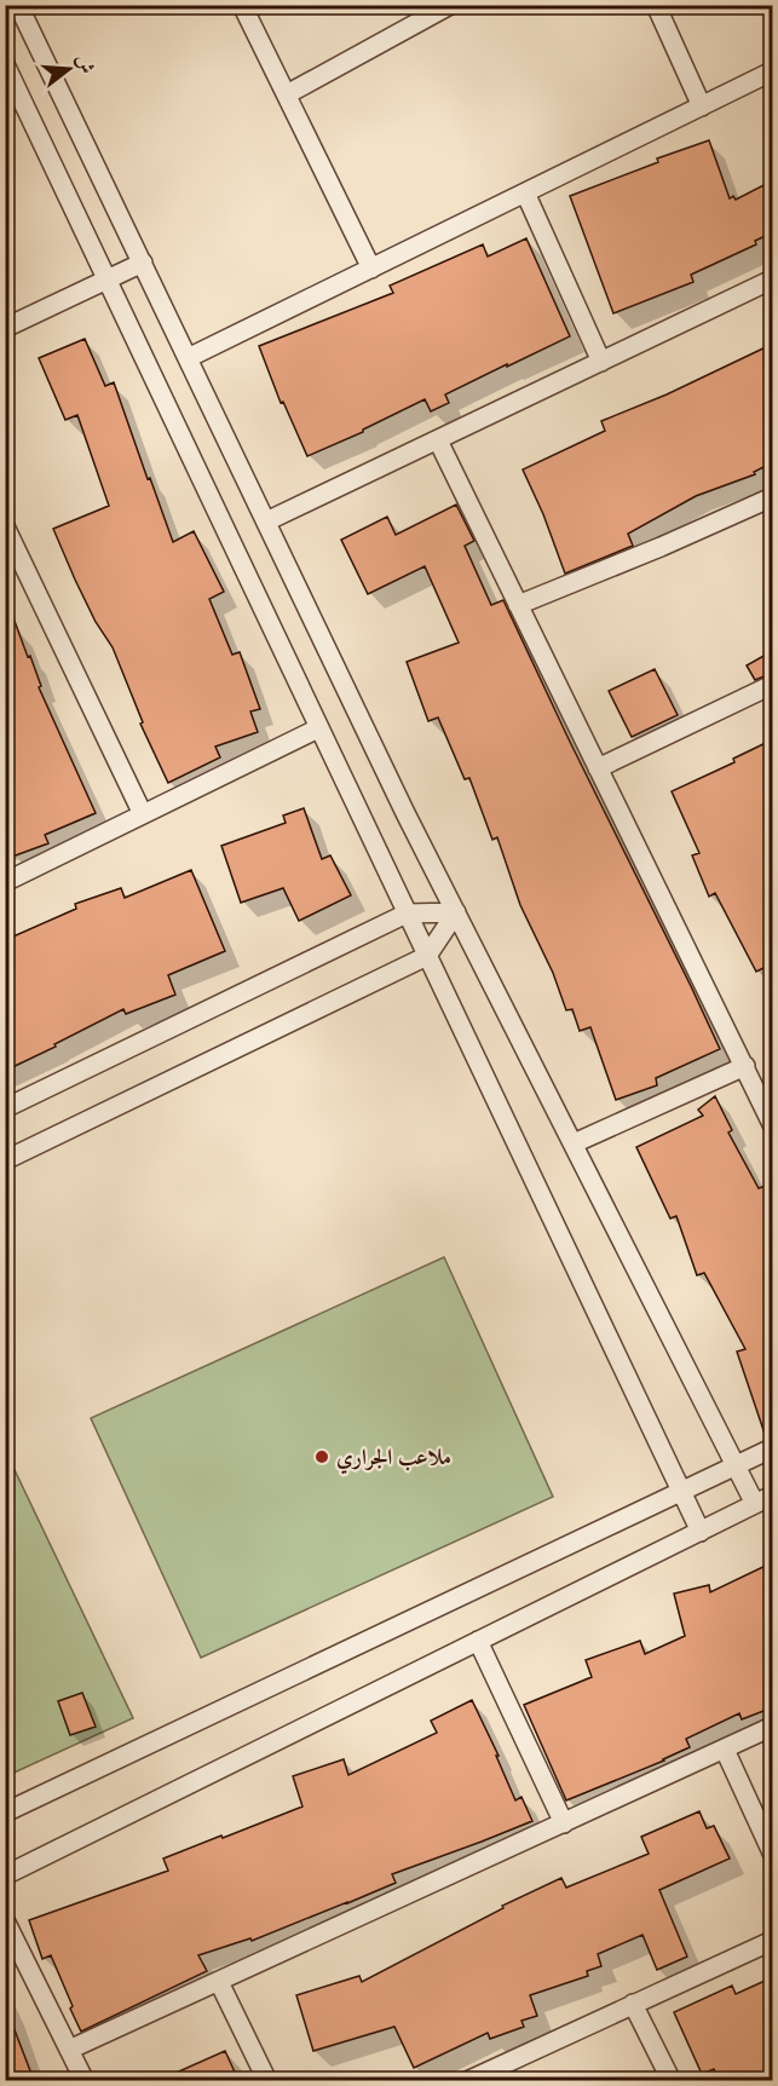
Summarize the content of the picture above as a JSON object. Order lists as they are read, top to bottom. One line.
{"places":["ملاعب الجراري"],"north":"right"}
